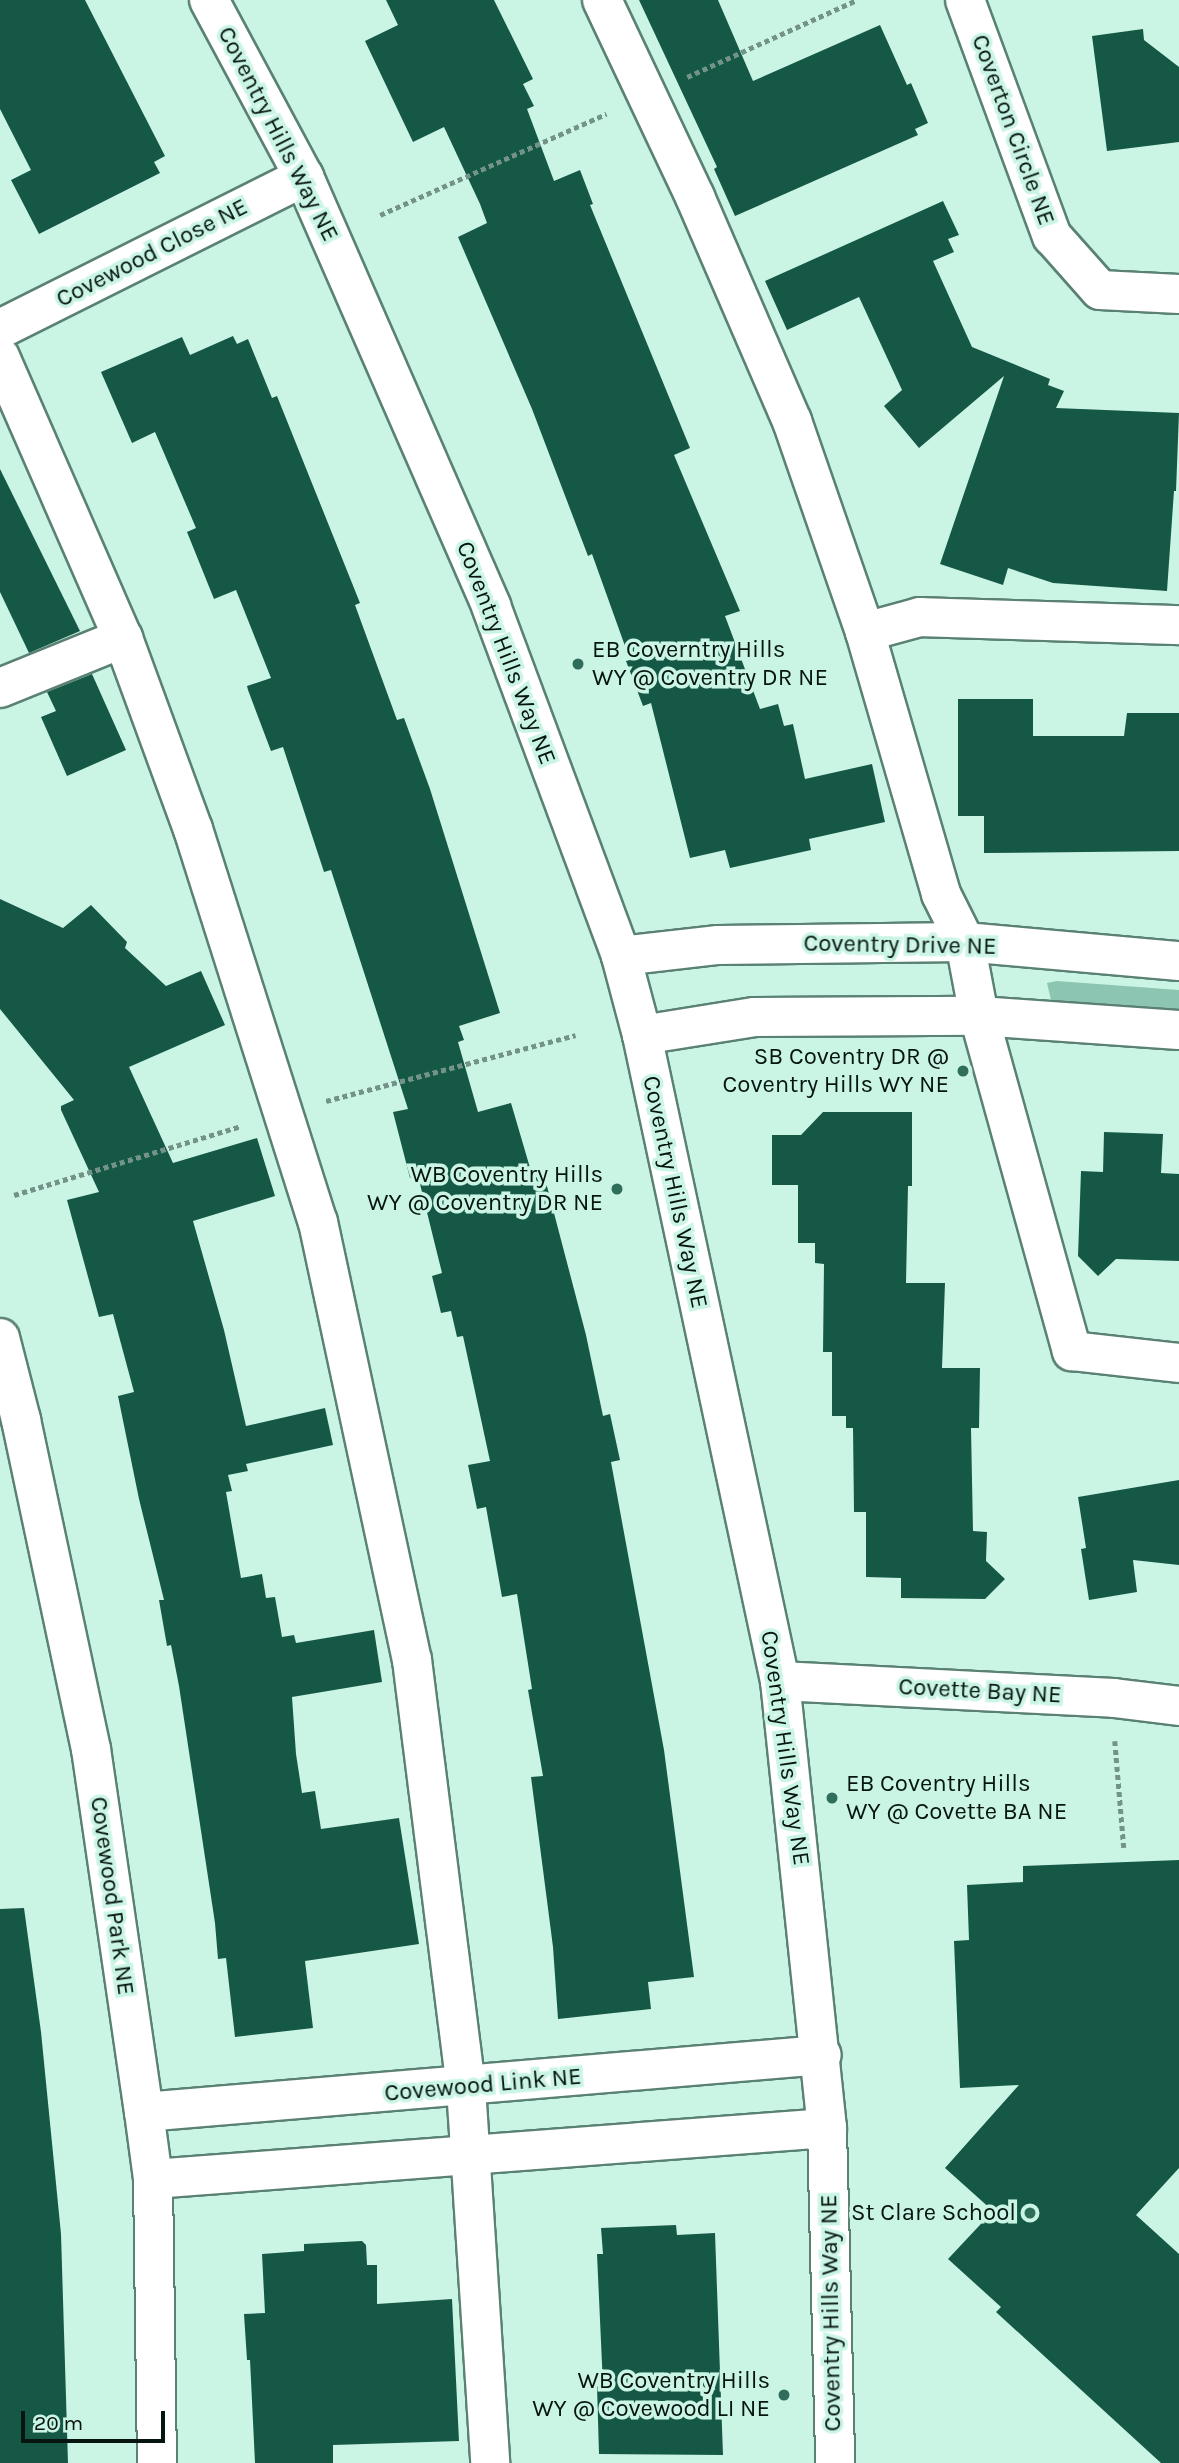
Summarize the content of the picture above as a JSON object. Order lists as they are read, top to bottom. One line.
{"streets":{"street":["Coverton Circle NE","Coventry Hills Way NE","Covewood Close NE","Coventry Drive NE","Covette Bay NE","Covewood Park NE","Covewood Link NE"]},"crossings":[["Coventry Hills Way NE","Covewood Close NE"],["Coventry Hills Way NE","Coventry Drive NE"],["Coventry Hills Way NE","Covette Bay NE"],["Coventry Hills Way NE","Covewood Link NE"],["Covewood Park NE","Covewood Link NE"]],"places":["EB Coverntry Hills WY @ Coventry DR NE","SB Coventry DR @ Coventry Hills WY NE","WB Coventry Hills WY @ Coventry DR NE","EB Coventry Hills WY @ Covette BA NE","St Clare School","WB Coventry Hills WY @ Covewood LI NE"],"scale_bar":"20 m"}
